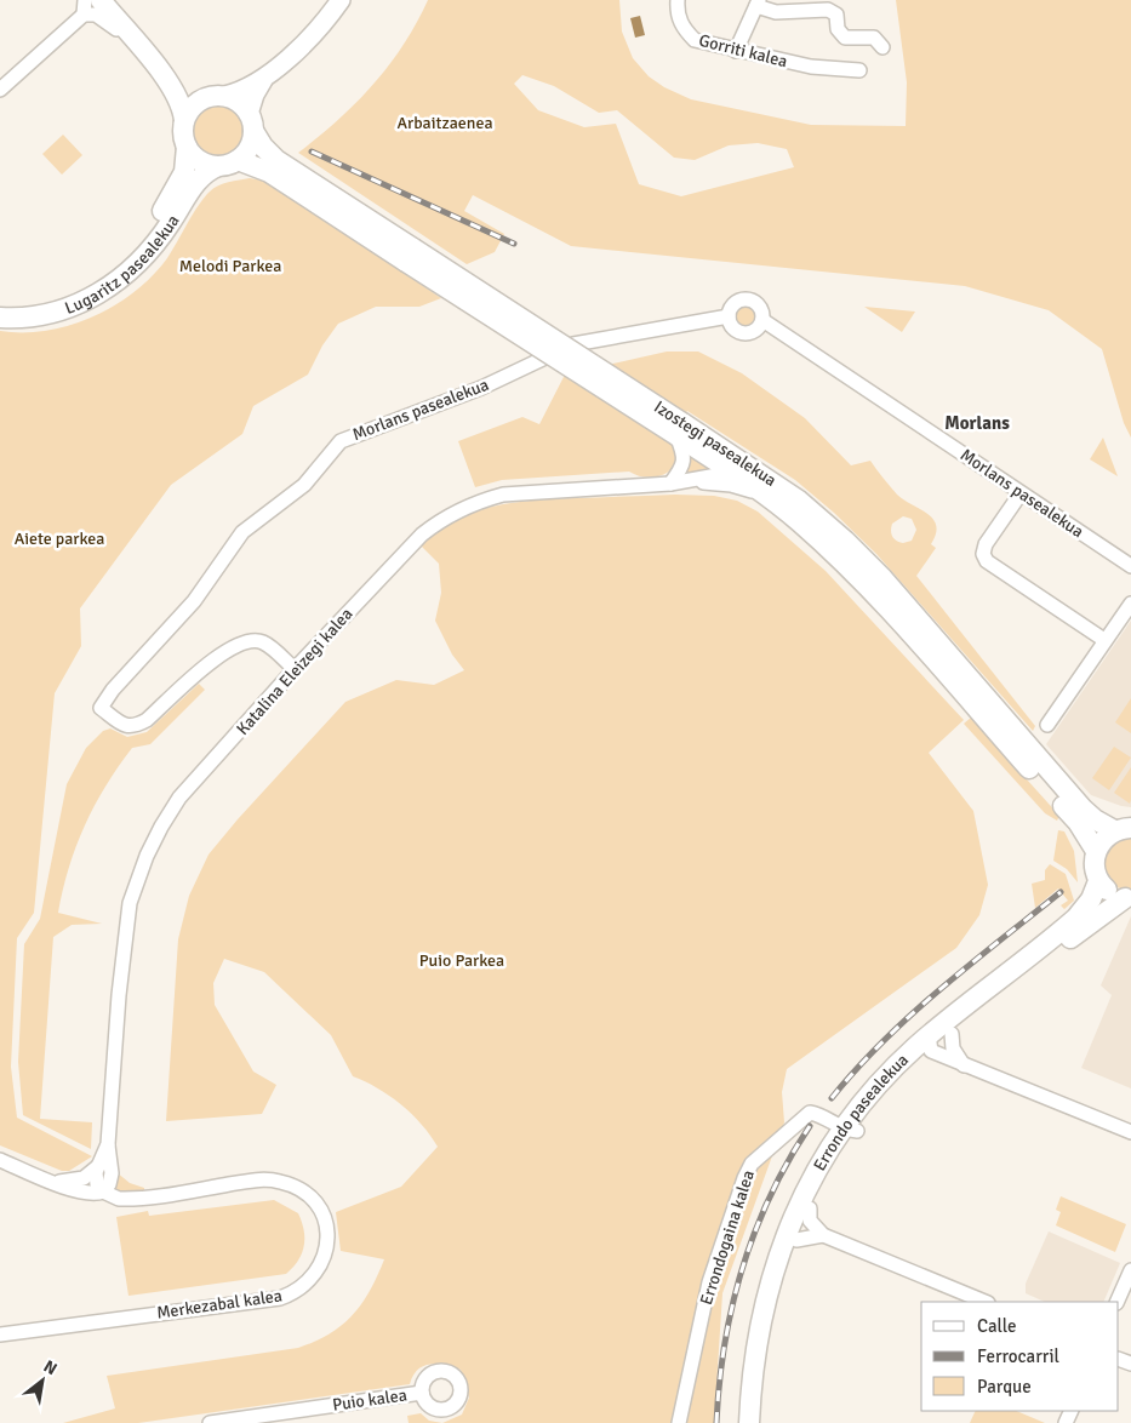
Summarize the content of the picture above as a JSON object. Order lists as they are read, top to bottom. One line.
{"streets":{"main road":["Lugaritz pasealekua","Izostegi pasealekua","Errondo pasealekua"],"street":["Gorriti kalea","Morlans pasealekua","Katalina Eleizegi kalea","Errondogaina kalea","Merkezabal kalea","Puio kalea"]},"crossings":[["Lugaritz pasealekua","Izostegi pasealekua"],["Morlans pasealekua","Katalina Eleizegi kalea"],["Izostegi pasealekua","Katalina Eleizegi kalea"],["Errondo pasealekua","Errondogaina kalea"]],"districts":["Morlans"],"parks":["Arbaitzaenea","Melodi Parkea","Aiete parkea","Puio Parkea"],"legend":["Calle","Ferrocarril","Parque"],"north":"top right"}
